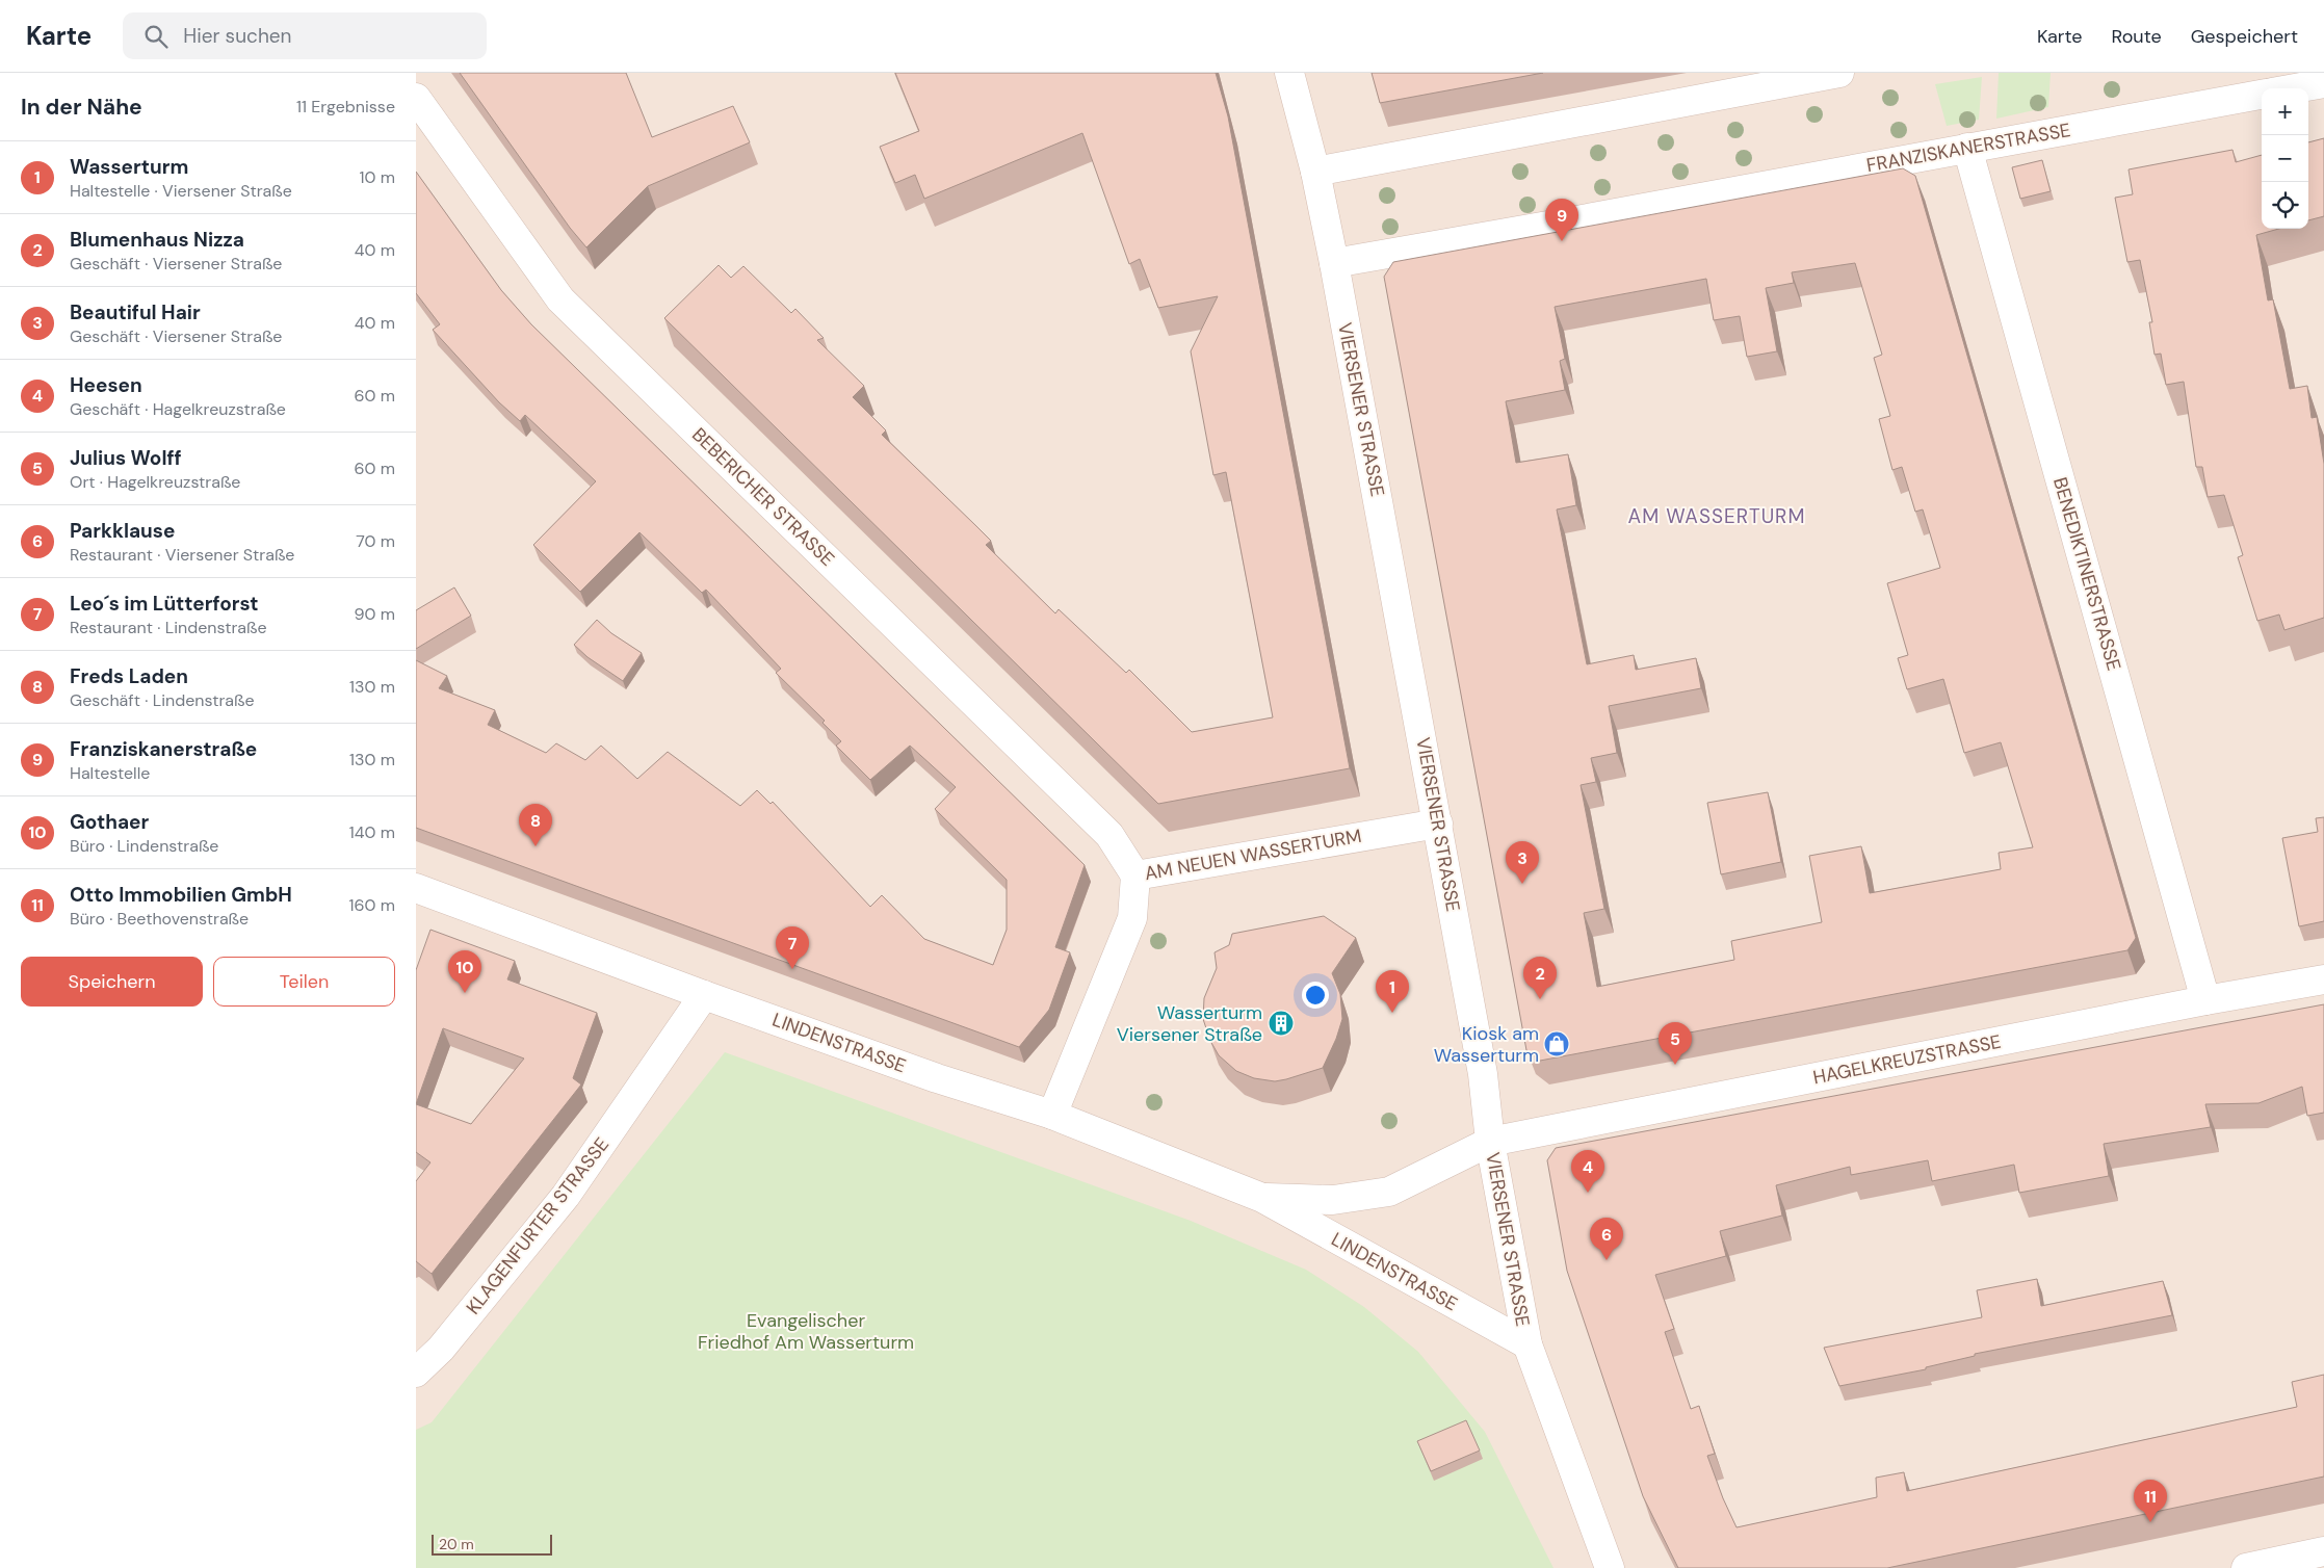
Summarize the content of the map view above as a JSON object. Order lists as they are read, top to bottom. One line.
{"streets":{"street":["FRANZISKANERSTRASSE","VIERSENER STRASSE","BEBERICHER STRASSE","BENEDIKTINERSTRASSE","AM NEUEN WASSERTURM","LINDENSTRASSE","HAGELKREUZSTRASSE","KLAGENFURTER STRASSE"]},"crossings":[["FRANZISKANERSTRASSE","VIERSENER STRASSE"],["FRANZISKANERSTRASSE","BENEDIKTINERSTRASSE"],["VIERSENER STRASSE","AM NEUEN WASSERTURM"],["VIERSENER STRASSE","LINDENSTRASSE"],["VIERSENER STRASSE","HAGELKREUZSTRASSE"],["BEBERICHER STRASSE","AM NEUEN WASSERTURM"],["BENEDIKTINERSTRASSE","HAGELKREUZSTRASSE"],["AM NEUEN WASSERTURM","LINDENSTRASSE"],["LINDENSTRASSE","HAGELKREUZSTRASSE"],["LINDENSTRASSE","KLAGENFURTER STRASSE"]],"districts":["AM WASSERTURM"],"parks":["Evangelischer Friedhof Am Wasserturm"],"places":{"building":["Wasserturm Viersener Straße"],"shop":["Kiosk am Wasserturm"]},"scale_bar":"20 m","page":{"header":"Karte","search":"Hier suchen","nav":["Karte","Route","Gespeichert"],"heading":["In der Nähe","11 Ergebnisse"],"map_buttons":["+","−"],"list":[{"mark":"1","name":"Wasserturm","note":"Haltestelle · Viersener Straße","value":"10 m"},{"mark":"2","name":"Blumenhaus Nizza","note":"Geschäft · Viersener Straße","value":"40 m"},{"mark":"3","name":"Beautiful Hair","note":"Geschäft · Viersener Straße","value":"40 m"},{"mark":"4","name":"Heesen","note":"Geschäft · Hagelkreuzstraße","value":"60 m"},{"mark":"5","name":"Julius Wolff","note":"Ort · Hagelkreuzstraße","value":"60 m"},{"mark":"6","name":"Parkklause","note":"Restaurant · Viersener Straße","value":"70 m"},{"mark":"7","name":"Leo´s im Lütterforst","note":"Restaurant · Lindenstraße","value":"90 m"},{"mark":"8","name":"Freds Laden","note":"Geschäft · Lindenstraße","value":"130 m"},{"mark":"9","name":"Franziskanerstraße","note":"Haltestelle","value":"130 m"},{"mark":"10","name":"Gothaer","note":"Büro · Lindenstraße","value":"140 m"},{"mark":"11","name":"Otto Immobilien GmbH","note":"Büro · Beethovenstraße","value":"160 m"}],"pins":["9","8","3","7","10","2","1","5","4","6","11"],"buttons":["Speichern","Teilen"],"scale":"20 m"}}
